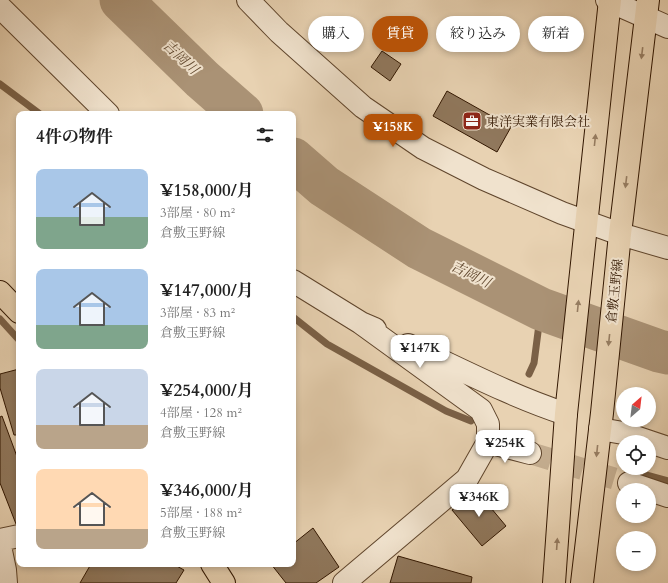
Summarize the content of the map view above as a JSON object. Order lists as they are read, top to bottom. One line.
{"streets":{"main road":["倉敷玉野線"]},"water":["吉岡川"],"places":{"office":["東洋実業有限会社"]},"north":"top right","page":{"chip":["購入","賃貸","絞り込み","新着"],"heading":"4件の物件","price":["¥158K","¥147K","¥254K","¥346K"],"list":[{"name":"¥158,000/月","note":"3部屋 · 80 m² · 倉敷玉野線"},{"name":"¥147,000/月","note":"3部屋 · 83 m² · 倉敷玉野線"},{"name":"¥254,000/月","note":"4部屋 · 128 m² · 倉敷玉野線"},{"name":"¥346,000/月","note":"5部屋 · 188 m² · 倉敷玉野線"}],"map_buttons":["+","−"]}}
